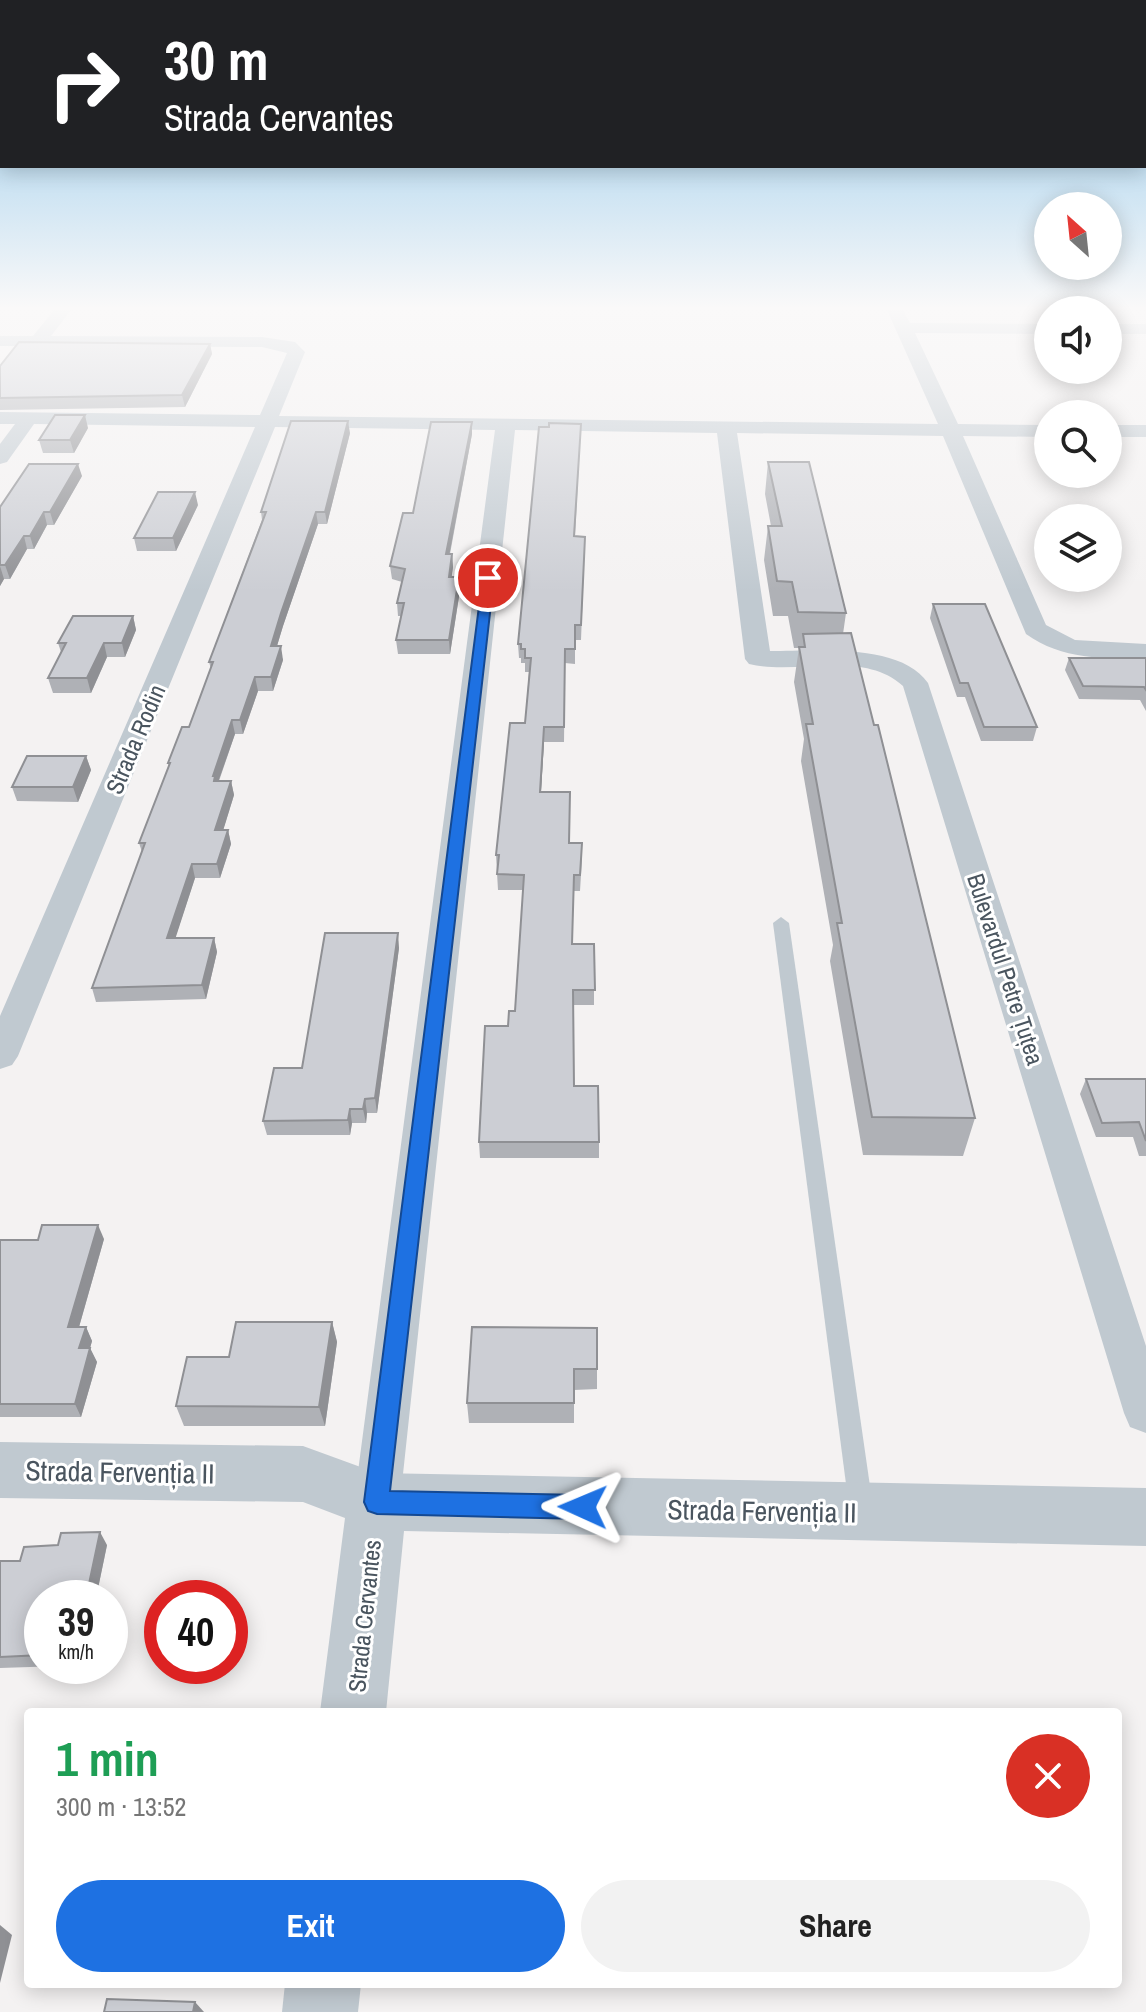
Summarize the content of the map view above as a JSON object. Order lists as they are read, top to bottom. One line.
{"streets":{"street":["Strada Rodin","Bulevardul Petre Țuțea","Strada Fervenția II","Strada Cervantes"]},"crossings":[["Strada Fervenția II","Strada Cervantes"]],"north":"top left","page":{"turn":["30 m","Strada Cervantes"],"speed":"39 km/h","limit":"40","heading":["1 min","300 m · 13:52"],"buttons":["Exit","Share"]}}
